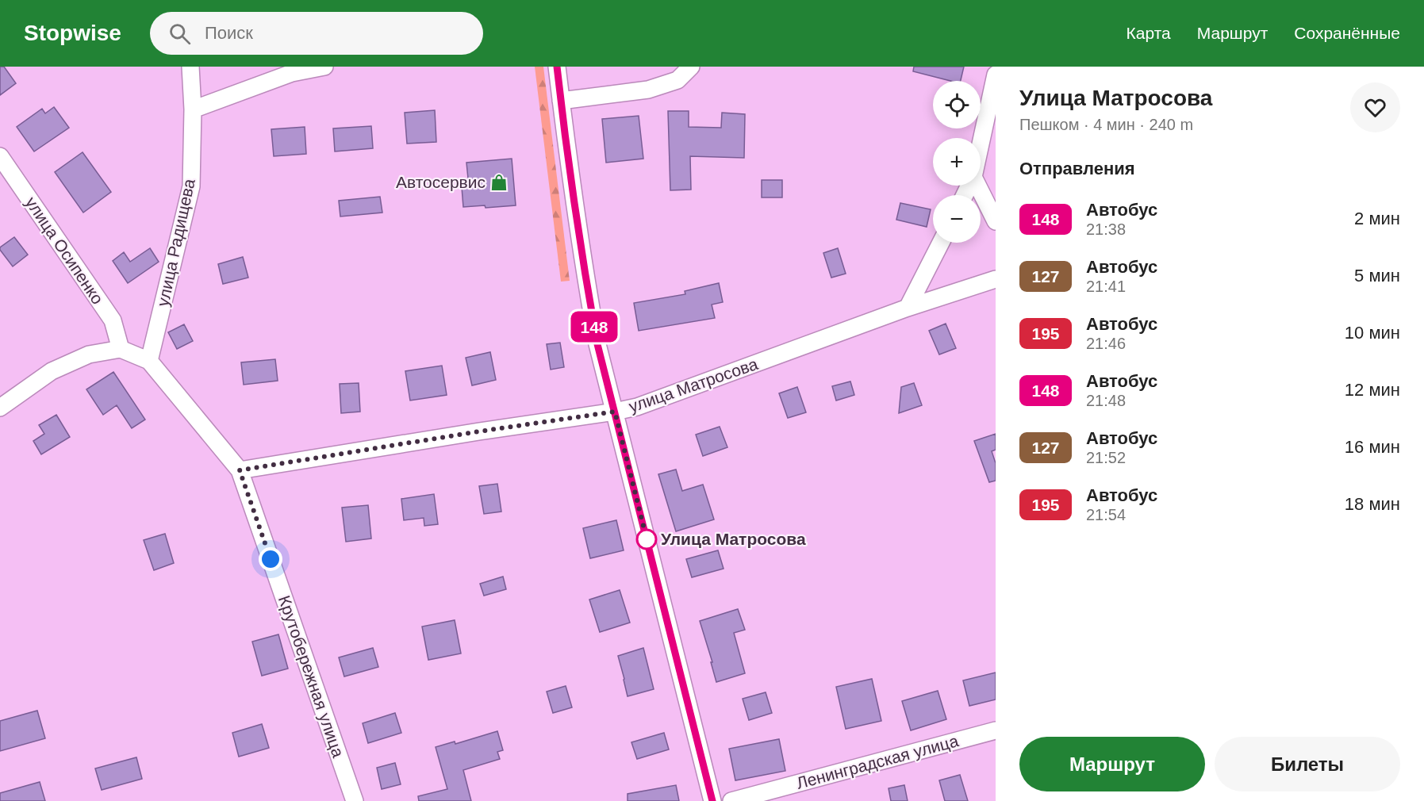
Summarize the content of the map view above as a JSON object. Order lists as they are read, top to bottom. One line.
{"streets":{"street":["улица Радищева","улица Осипенко","улица Матросова","Крутобережная улица","Ленинградская улица"]},"crossings":[["улица Радищева","Крутобережная улица"],["улица Матросова","Крутобережная улица"]],"places":{"shop":["Автосервис"],"other":["Улица Матросова"]},"lines":["bus line 148"],"page":{"header":"Stopwise","search":"Поиск","nav":["Карта","Маршрут","Сохранённые"],"on_map":"148","heading":[["Улица Матросова","Пешком · 4 мин · 240 m"],"Отправления"],"map_buttons":["+","−"],"list":[{"mark":"148","name":"Автобус","note":"21:38","value":"2 мин"},{"mark":"127","name":"Автобус","note":"21:41","value":"5 мин"},{"mark":"195","name":"Автобус","note":"21:46","value":"10 мин"},{"mark":"148","name":"Автобус","note":"21:48","value":"12 мин"},{"mark":"127","name":"Автобус","note":"21:52","value":"16 мин"},{"mark":"195","name":"Автобус","note":"21:54","value":"18 мин"}],"buttons":["Маршрут","Билеты"]}}
